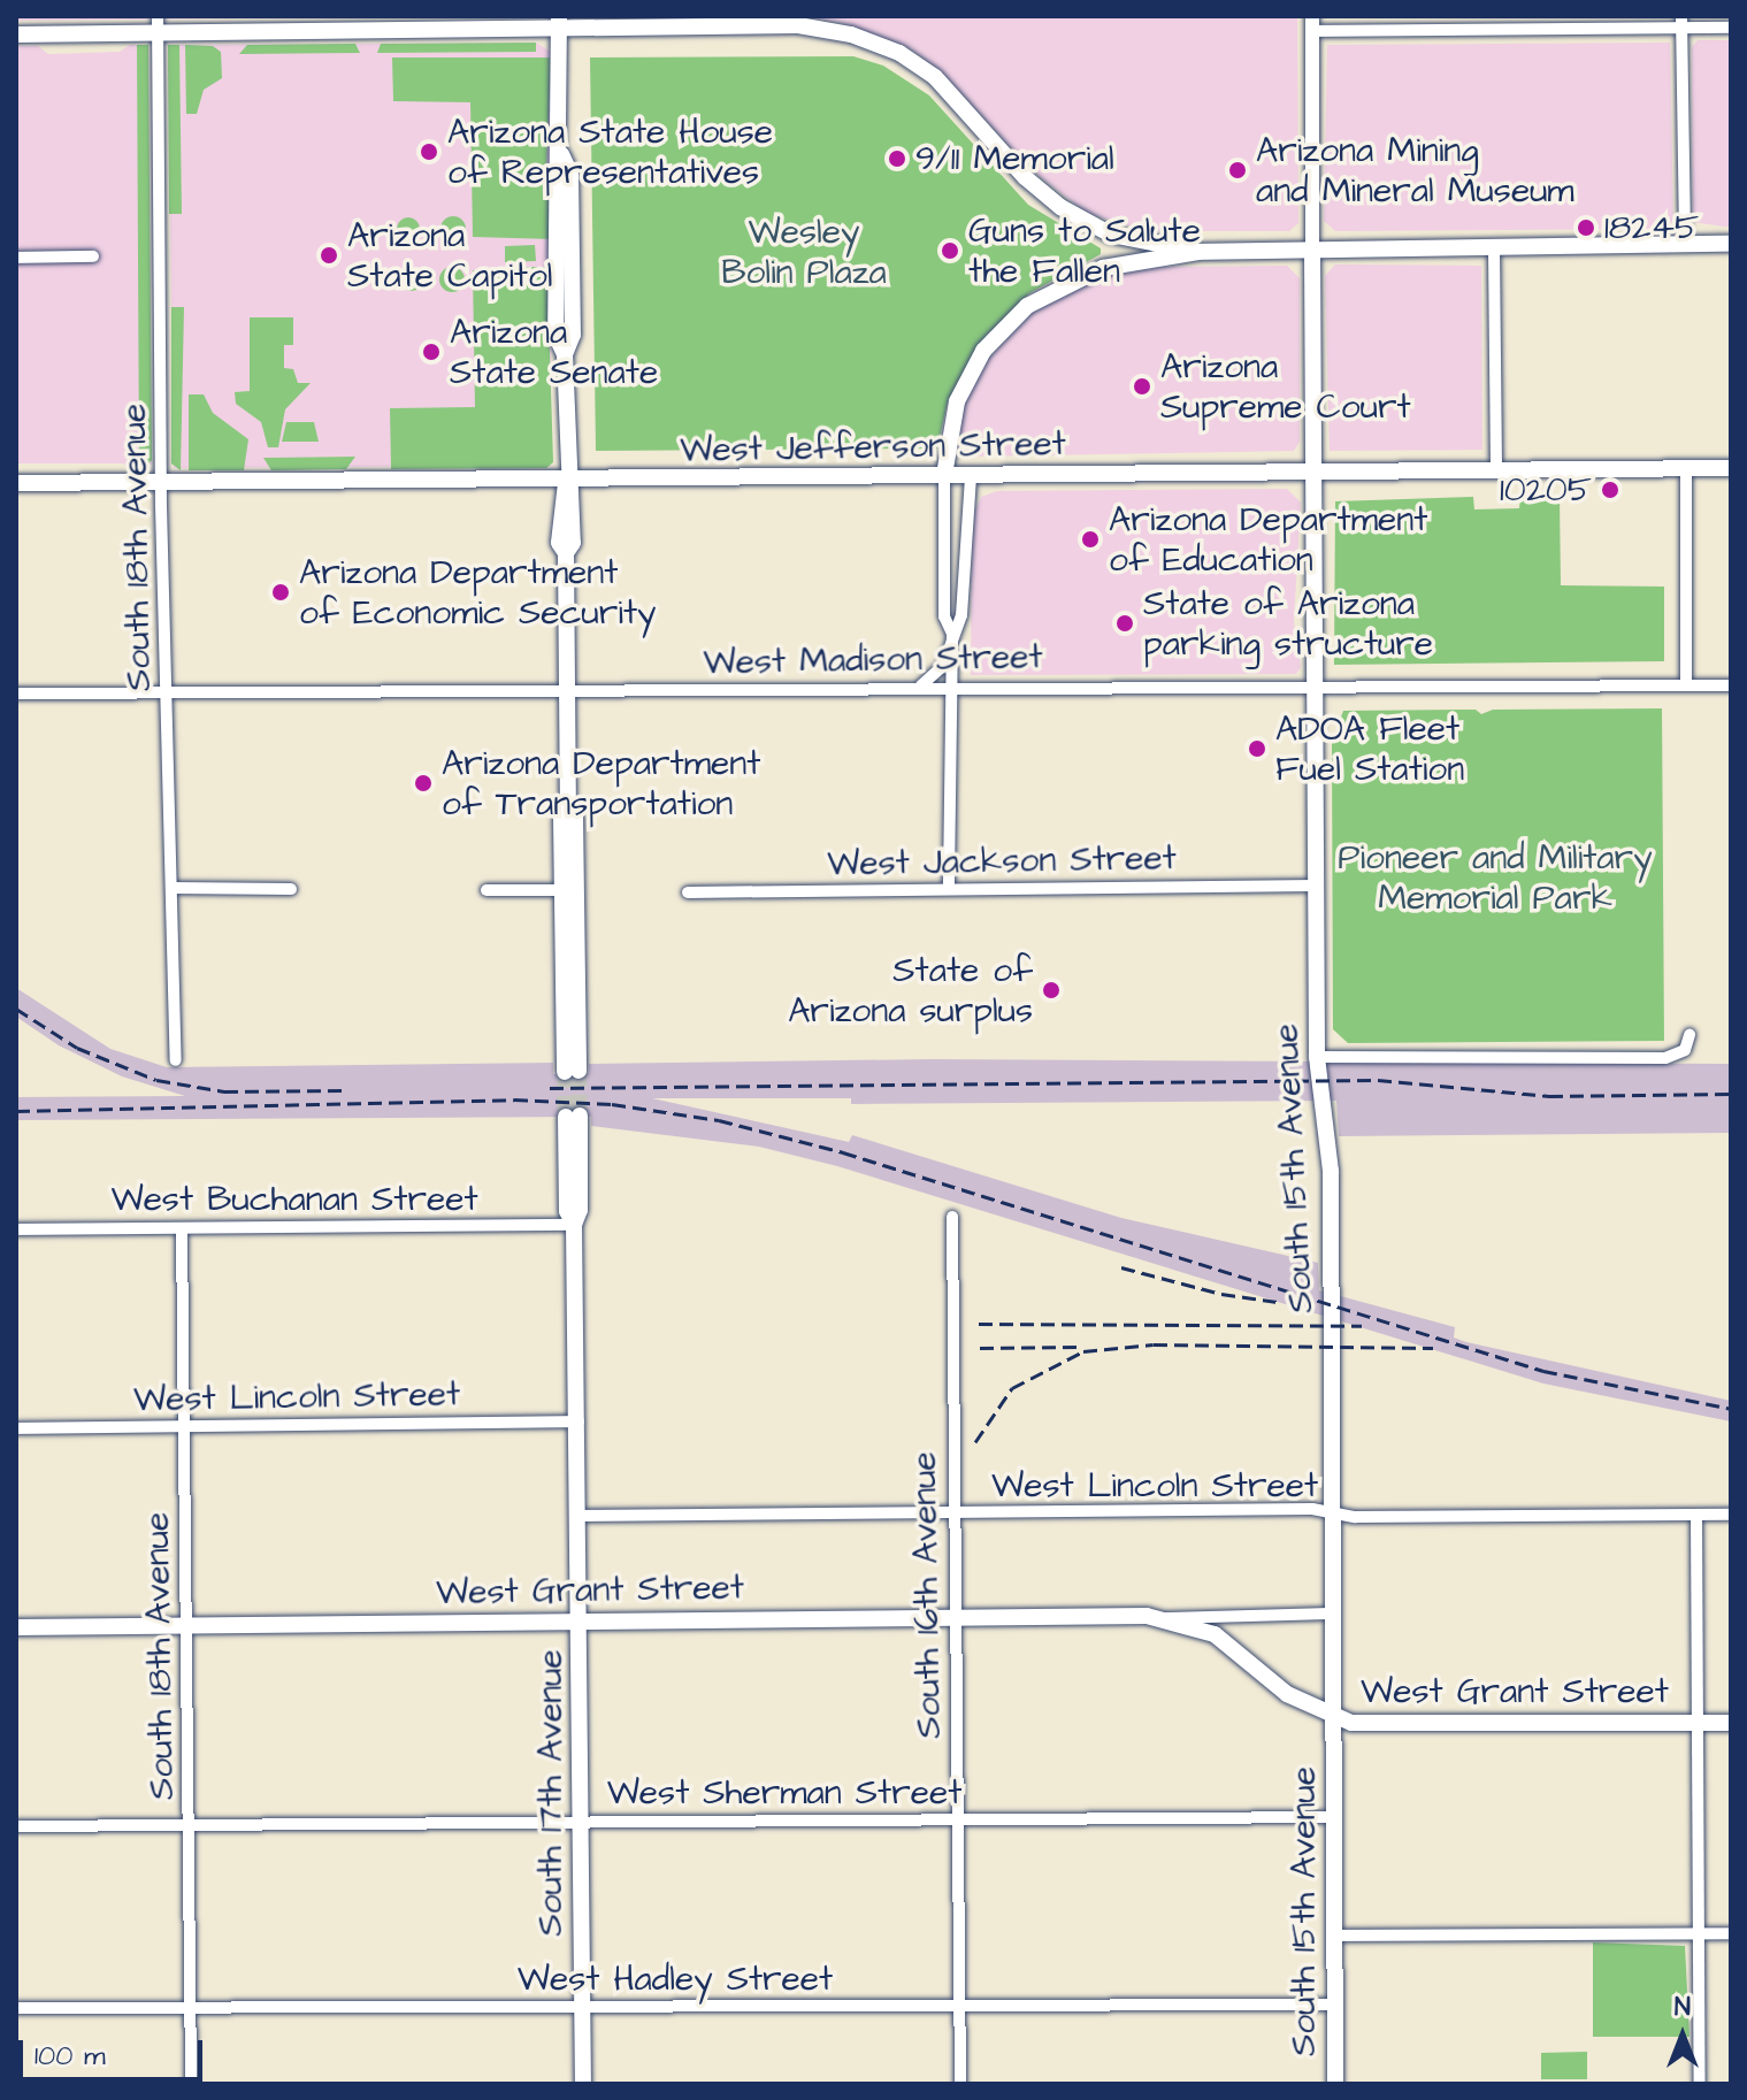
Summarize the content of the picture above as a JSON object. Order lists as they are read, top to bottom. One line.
{"streets":{"main road":["West Jefferson Street","South 15th Avenue","West Grant Street","South 17th Avenue"],"street":["South 18th Avenue","West Madison Street","West Jackson Street","West Buchanan Street","West Lincoln Street","South 16th Avenue","West Sherman Street","West Hadley Street"]},"crossings":[["West Jefferson Street","South 18th Avenue"],["West Jefferson Street","South 15th Avenue"],["South 18th Avenue","West Madison Street"],["South 18th Avenue","West Buchanan Street"],["South 18th Avenue","West Lincoln Street"],["South 18th Avenue","West Grant Street"],["South 18th Avenue","West Sherman Street"],["South 18th Avenue","West Hadley Street"],["West Madison Street","South 15th Avenue"],["West Jackson Street","South 15th Avenue"],["South 15th Avenue","West Lincoln Street"],["South 15th Avenue","West Grant Street"],["South 15th Avenue","West Sherman Street"],["South 15th Avenue","West Hadley Street"],["West Buchanan Street","South 17th Avenue"],["West Lincoln Street","South 16th Avenue"],["West Lincoln Street","South 17th Avenue"],["West Grant Street","South 16th Avenue"],["West Grant Street","South 17th Avenue"],["South 16th Avenue","West Sherman Street"],["South 16th Avenue","West Hadley Street"],["South 17th Avenue","West Sherman Street"],["South 17th Avenue","West Hadley Street"]],"parks":["Wesley Bolin Plaza","Pioneer and Military Memorial Park"],"places":["Arizona State House of Representatives","9/11 Memorial","Arizona Mining and Mineral Museum","18245","Guns to Salute the Fallen","Arizona State Capitol","Arizona State Senate","Arizona Supreme Court","10205","Arizona Department of Education","Arizona Department of Economic Security","State of Arizona parking structure","ADOA Fleet Fuel Station","Arizona Department of Transportation","State of Arizona surplus"],"scale_bar":"100 m","north":"top"}
